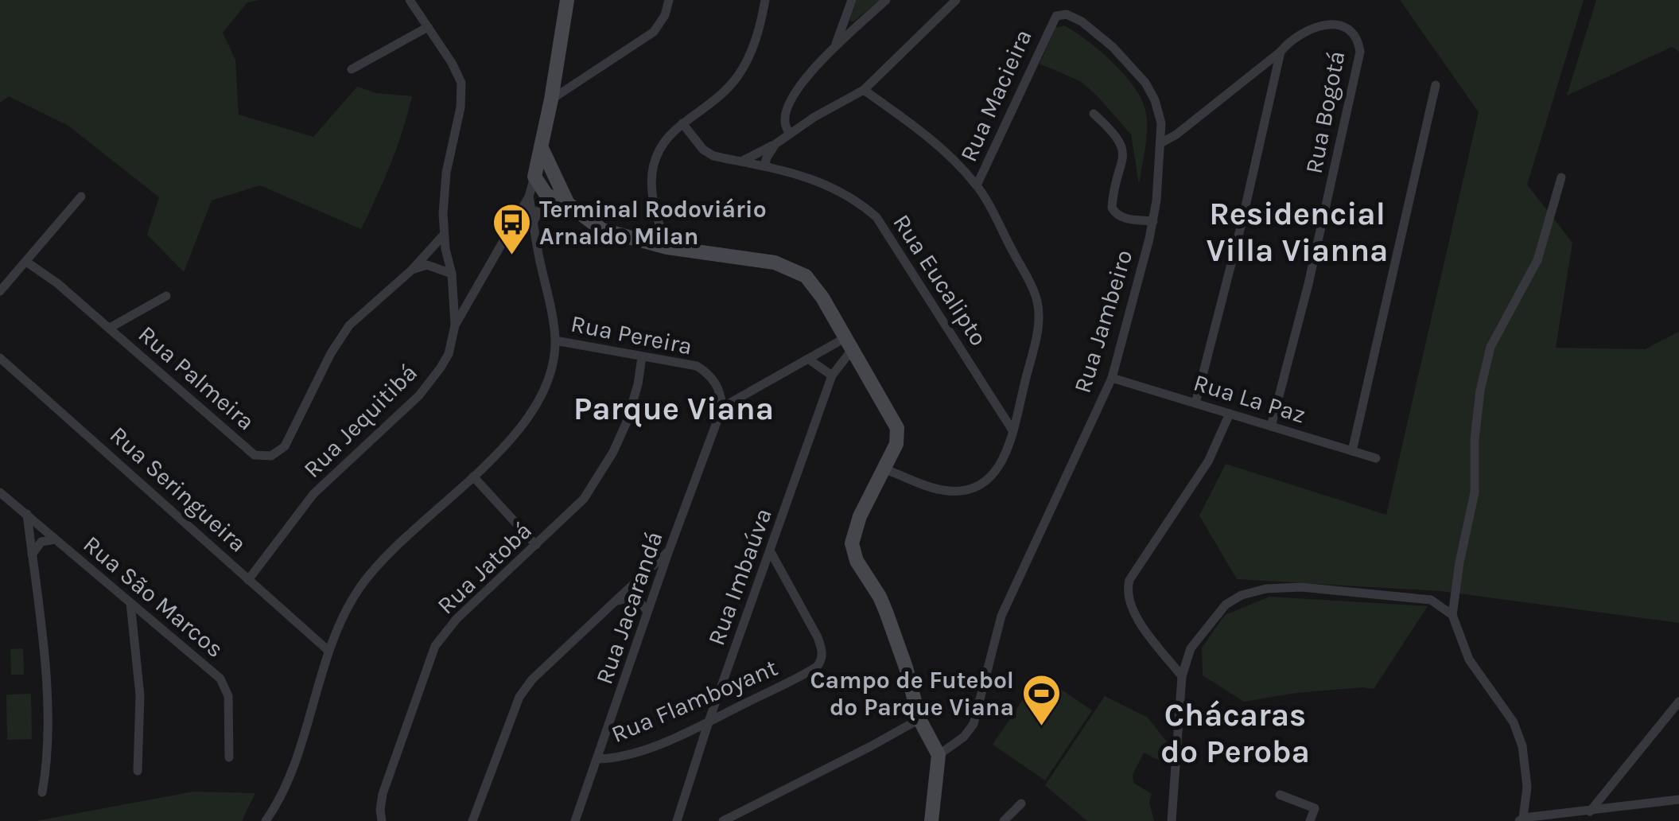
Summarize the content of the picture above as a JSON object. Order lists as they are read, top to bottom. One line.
{"streets":{"street":["Rua Macieira","Rua Bogotá","Rua Eucalipto","Rua Jambeiro","Rua Pereira","Rua Palmeira","Rua La Paz","Rua Jequitibá","Rua Seringueira","Rua Jatobá","Rua Imbaúva","Rua São Marcos","Rua Jacarandá","Rua Flamboyant"]},"crossings":[["Rua Macieira","Rua Jambeiro"],["Rua Bogotá","Rua Jambeiro"],["Rua Bogotá","Rua La Paz"],["Rua Jambeiro","Rua La Paz"],["Rua Pereira","Rua Jatobá"],["Rua Pereira","Rua Jacarandá"],["Rua Jequitibá","Rua Seringueira"],["Rua Imbaúva","Rua Flamboyant"],["Rua Jacarandá","Rua Flamboyant"]],"districts":["Residencial Villa Vianna","Parque Viana","Chácaras do Peroba"],"places":{"bus stop":["Terminal Rodoviário Arnaldo Milan"],"sports":["Campo de Futebol do Parque Viana"]}}
